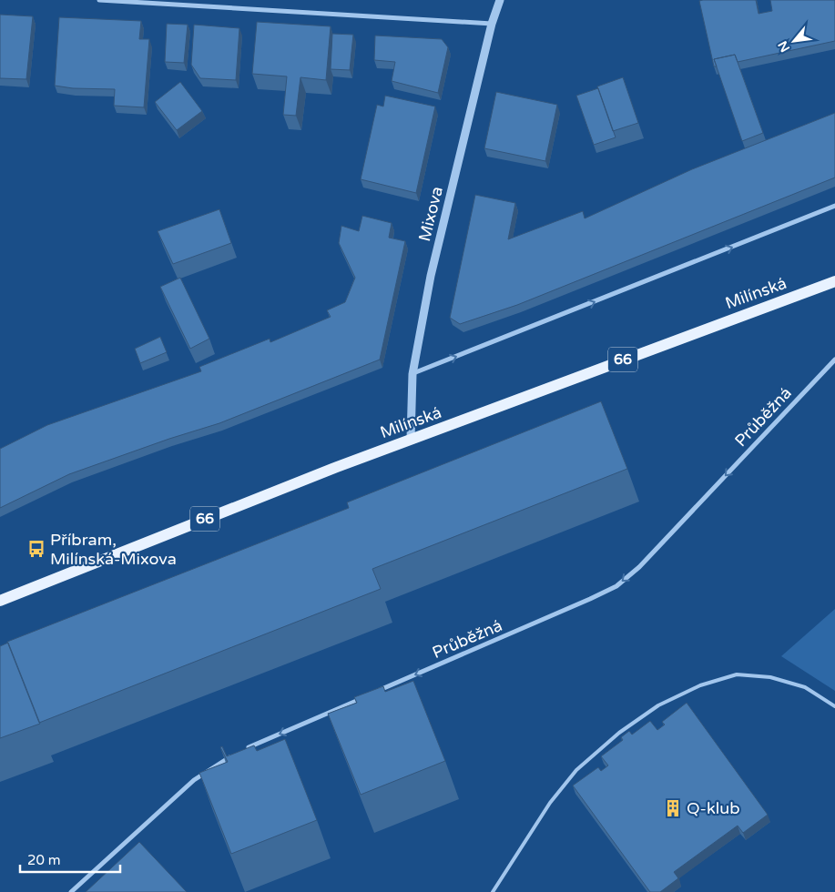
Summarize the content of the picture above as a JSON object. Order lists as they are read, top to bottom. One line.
{"streets":{"main road":["Milínská","66"],"street":["Mixova","Průběžná"]},"crossings":[["Mixova","Milínská"]],"one_way":["Průběžná"],"places":{"bus stop":["Příbram, Milínská-Mixova"],"building":["Q-klub"]},"scale_bar":"20 m","north":"bottom left"}
